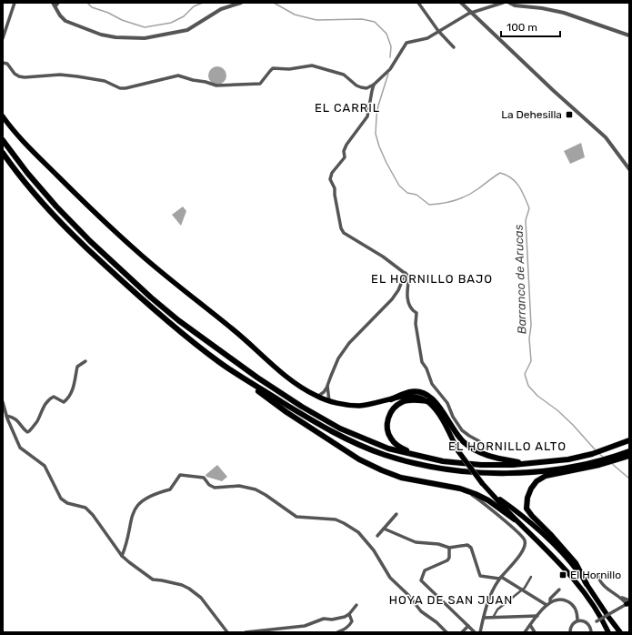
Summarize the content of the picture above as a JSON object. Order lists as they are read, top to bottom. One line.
{"districts":["EL CARRIL","EL HORNILLO BAJO","EL HORNILLO ALTO","HOYA DE SAN JUAN"],"water":["Barranco de Arucas"],"places":{"transit":["La Dehesilla","El Hornillo"]},"scale_bar":"100 m"}
